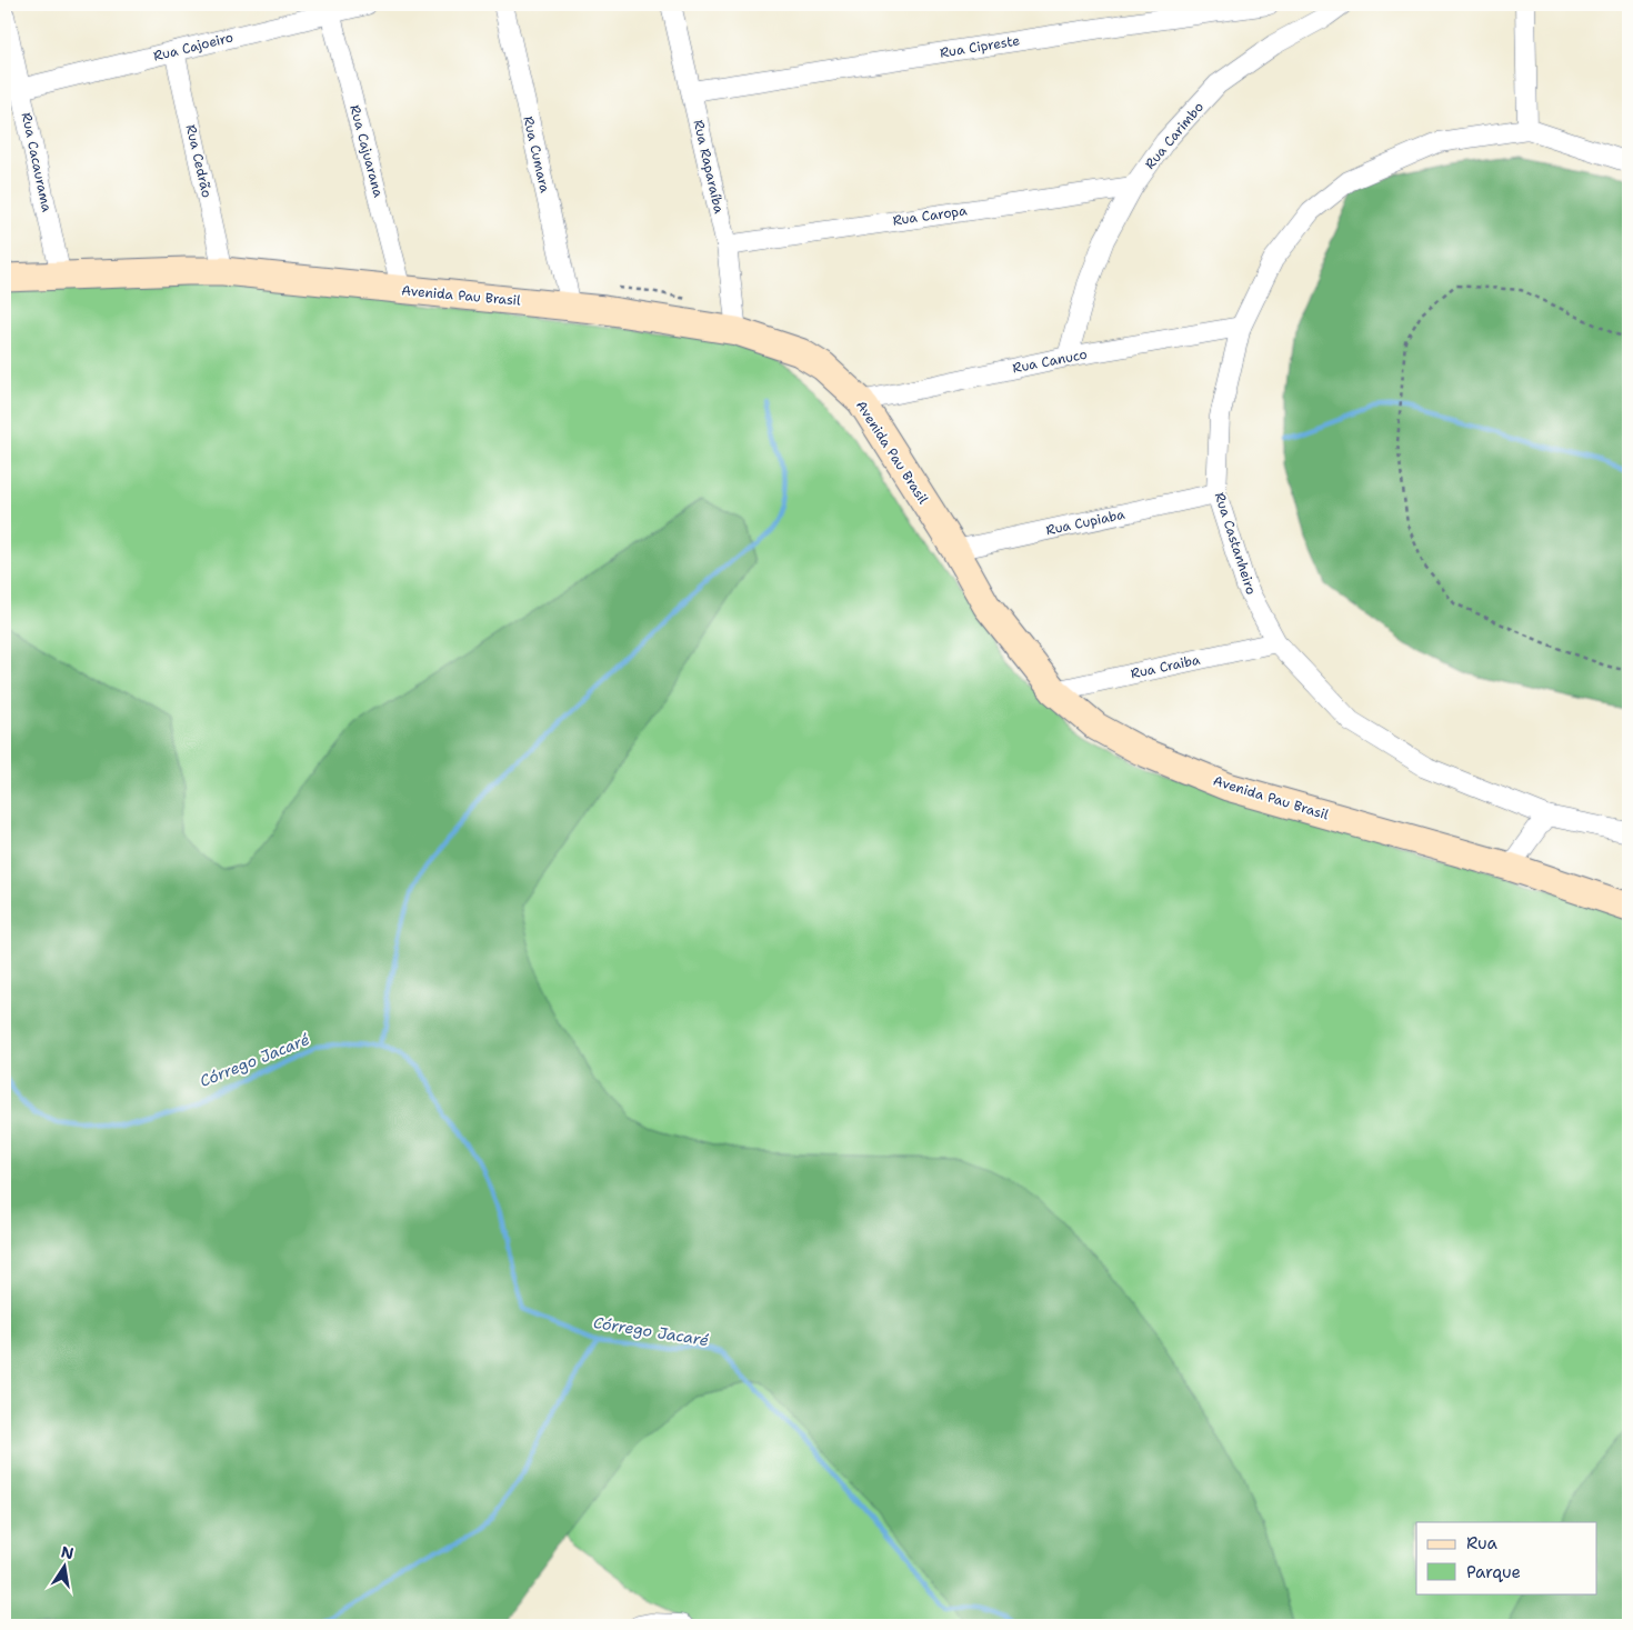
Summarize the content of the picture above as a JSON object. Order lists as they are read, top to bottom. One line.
{"streets":{"main road":["Avenida Pau Brasil"],"street":["Rua Cajoeiro","Rua Cipreste","Rua Carimbo","Rua Cajuarana","Rua Cumara","Rua Cedrão","Rua Cacaurama","Rua Raparaíba","Rua Caropa","Rua Canuco","Rua Cupiaba","Rua Castanheiro","Rua Craiba"]},"crossings":[["Rua Cajoeiro","Rua Cajuarana"],["Rua Cajoeiro","Rua Cedrão"],["Rua Cajoeiro","Rua Cacaurama"],["Rua Cipreste","Rua Raparaíba"],["Rua Carimbo","Rua Caropa"],["Rua Carimbo","Rua Canuco"],["Rua Cajuarana","Avenida Pau Brasil"],["Rua Cumara","Avenida Pau Brasil"],["Rua Cedrão","Avenida Pau Brasil"],["Rua Cacaurama","Avenida Pau Brasil"],["Rua Raparaíba","Rua Caropa"],["Rua Raparaíba","Avenida Pau Brasil"],["Avenida Pau Brasil","Rua Canuco"],["Avenida Pau Brasil","Rua Cupiaba"],["Avenida Pau Brasil","Rua Craiba"],["Rua Canuco","Rua Castanheiro"],["Rua Cupiaba","Rua Castanheiro"],["Rua Castanheiro","Rua Craiba"]],"water":["Córrego Jacaré"],"legend":["Rua","Parque"],"north":"top"}
